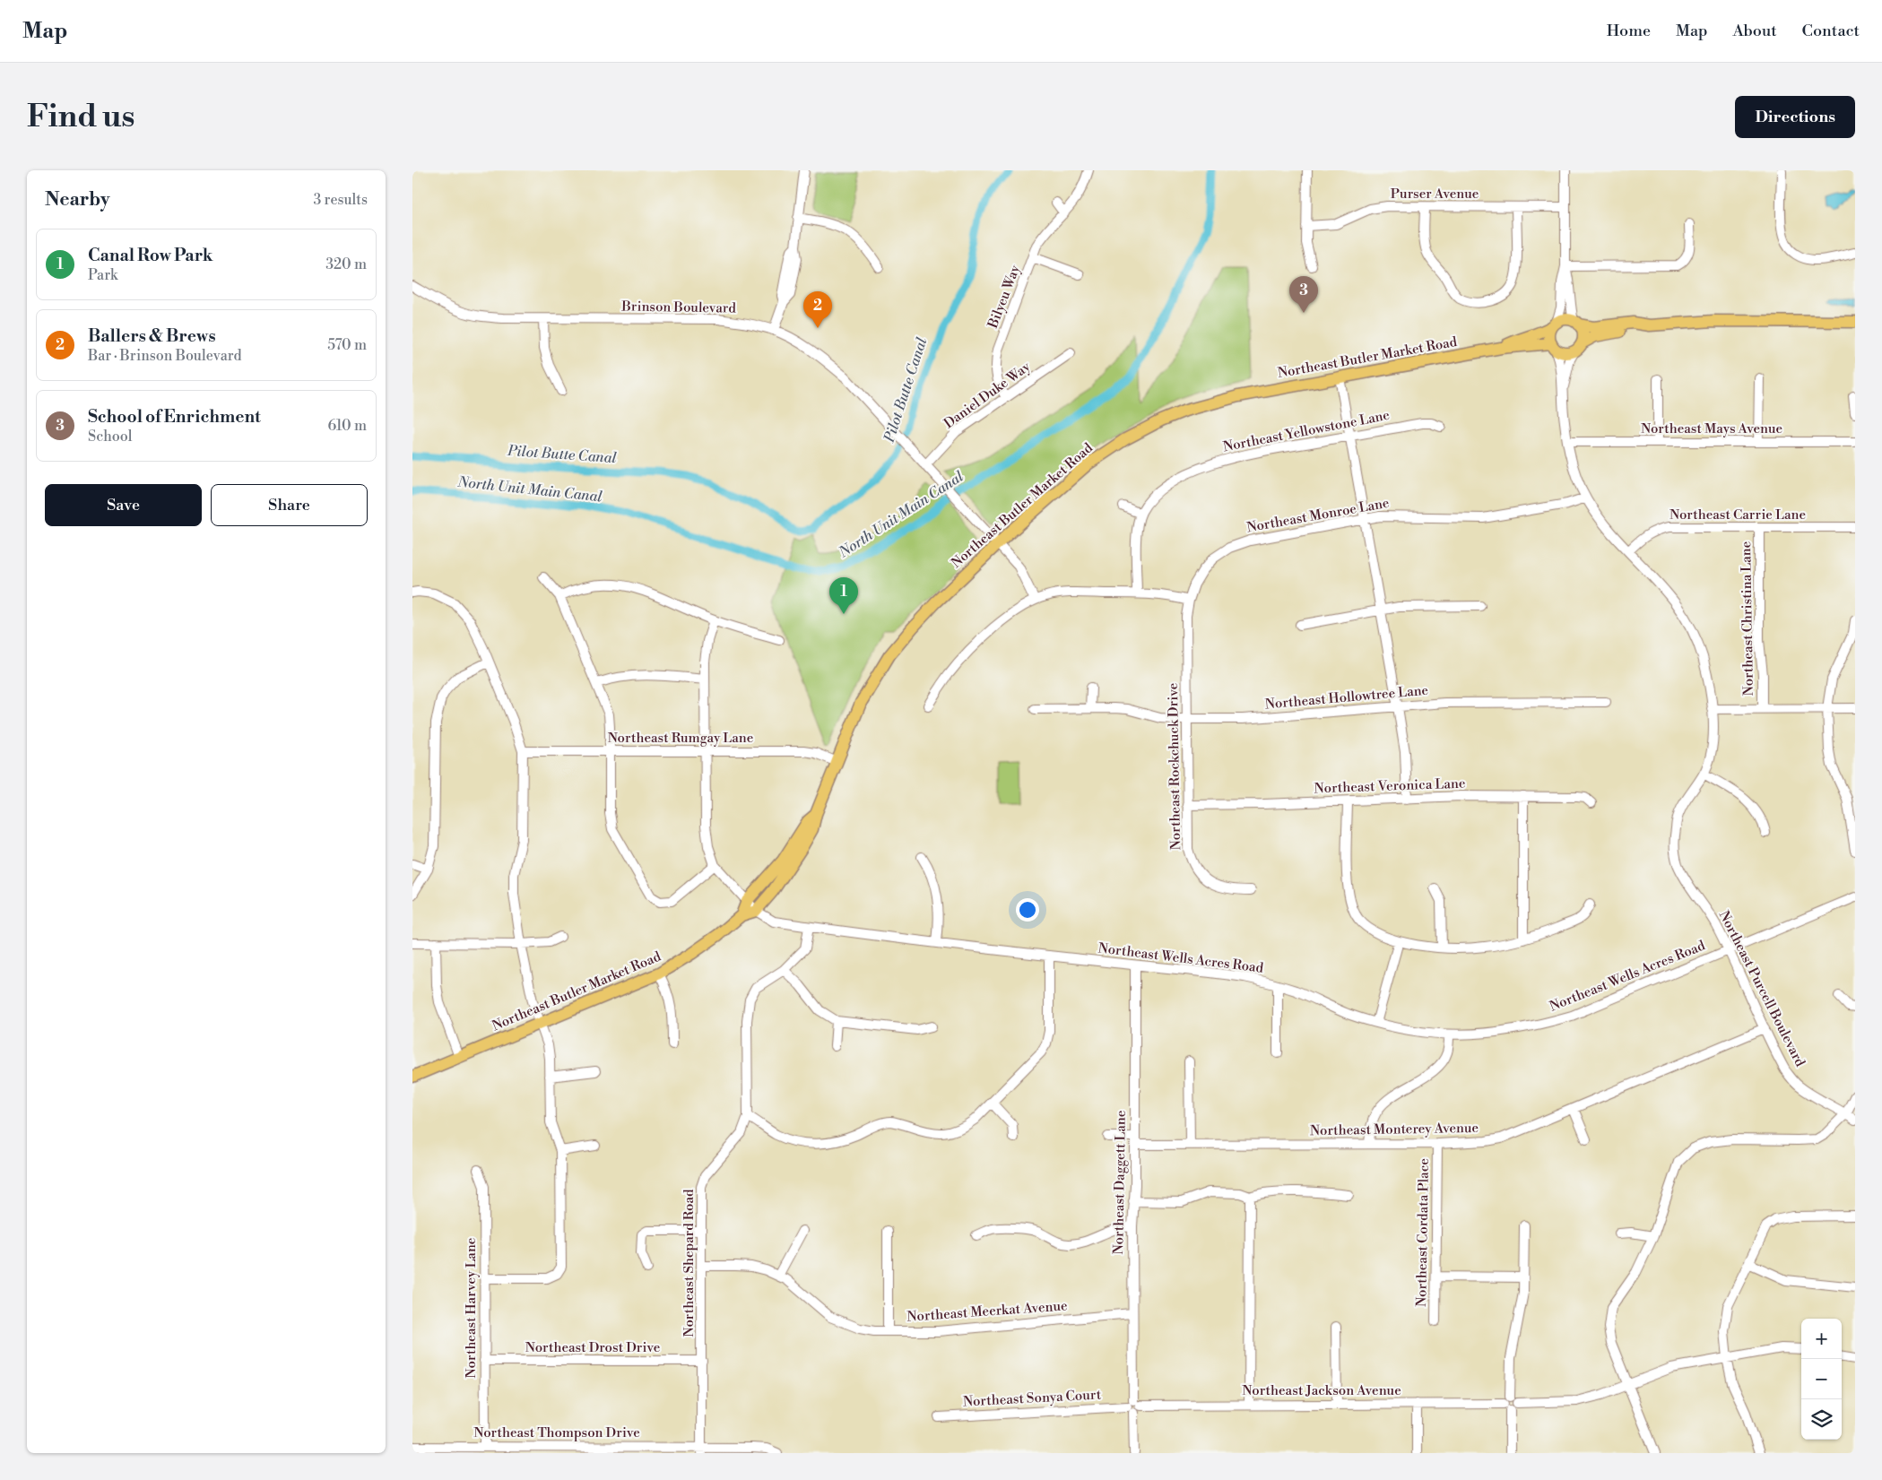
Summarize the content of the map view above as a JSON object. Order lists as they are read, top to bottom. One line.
{"streets":{"main road":["Northeast Butler Market Road"],"street":["Purser Avenue","Bilyeu Way","Brinson Boulevard","Daniel Duke Way","Northeast Mays Avenue","Northeast Yellowstone Lane","Northeast Carrie Lane","Northeast Monroe Lane","Northeast Christina Lane","Northeast Hollowtree Lane","Northeast Rumgay Lane","Northeast Rockchuck Drive","Northeast Veronica Lane","Northeast Wells Acres Road","Northeast Purcell Boulevard","Northeast Monterey Avenue","Northeast Daggett Lane","Northeast Cordata Place","Northeast Shepard Road","Northeast Harvey Lane","Northeast Meerkat Avenue","Northeast Drost Drive","Northeast Jackson Avenue","Northeast Sonya Court","Northeast Thompson Drive"]},"crossings":[["Bilyeu Way","Daniel Duke Way"],["Brinson Boulevard","Northeast Butler Market Road"],["Brinson Boulevard","Daniel Duke Way"],["Northeast Butler Market Road","Northeast Rumgay Lane"],["Northeast Butler Market Road","Northeast Wells Acres Road"],["Northeast Butler Market Road","Northeast Purcell Boulevard"],["Northeast Mays Avenue","Northeast Purcell Boulevard"],["Northeast Carrie Lane","Northeast Christina Lane"],["Northeast Carrie Lane","Northeast Purcell Boulevard"],["Northeast Monroe Lane","Northeast Rockchuck Drive"],["Northeast Monroe Lane","Northeast Purcell Boulevard"],["Northeast Hollowtree Lane","Northeast Rockchuck Drive"],["Northeast Rockchuck Drive","Northeast Veronica Lane"],["Northeast Wells Acres Road","Northeast Purcell Boulevard"],["Northeast Wells Acres Road","Northeast Daggett Lane"],["Northeast Wells Acres Road","Northeast Shepard Road"],["Northeast Purcell Boulevard","Northeast Monterey Avenue"],["Northeast Monterey Avenue","Northeast Daggett Lane"],["Northeast Monterey Avenue","Northeast Cordata Place"],["Northeast Daggett Lane","Northeast Meerkat Avenue"],["Northeast Daggett Lane","Northeast Jackson Avenue"],["Northeast Daggett Lane","Northeast Sonya Court"],["Northeast Shepard Road","Northeast Meerkat Avenue"],["Northeast Shepard Road","Northeast Drost Drive"],["Northeast Shepard Road","Northeast Thompson Drive"],["Northeast Harvey Lane","Northeast Drost Drive"],["Northeast Harvey Lane","Northeast Thompson Drive"],["Northeast Jackson Avenue","Northeast Sonya Court"]],"water":["Pilot Butte Canal","North Unit Main Canal"],"page":{"header":"Map","nav":["Home","Map","About","Contact"],"buttons":["Directions",["Save","Share"]],"title":"Find us","heading":["Nearby","3 results"],"list":[{"mark":"1","name":"Canal Row Park","note":"Park","value":"320 m"},{"mark":"2","name":"Ballers & Brews","note":"Bar · Brinson Boulevard","value":"570 m"},{"mark":"3","name":"School of Enrichment","note":"School","value":"610 m"}],"pins":["3","2","1"],"map_buttons":["+","−"]}}
